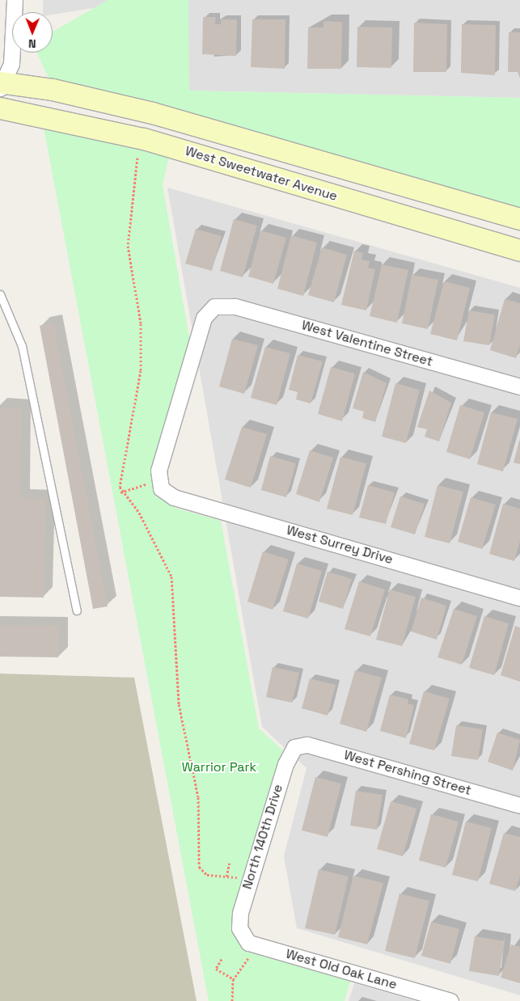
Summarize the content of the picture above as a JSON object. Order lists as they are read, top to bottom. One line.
{"streets":{"street":["West Sweetwater Avenue","West Valentine Street","West Surrey Drive","West Pershing Street","North 140th Drive","West Old Oak Lane"]},"crossings":[["West Valentine Street","West Surrey Drive"],["West Pershing Street","North 140th Drive"],["North 140th Drive","West Old Oak Lane"]],"parks":["Warrior Park"],"north":"bottom"}
